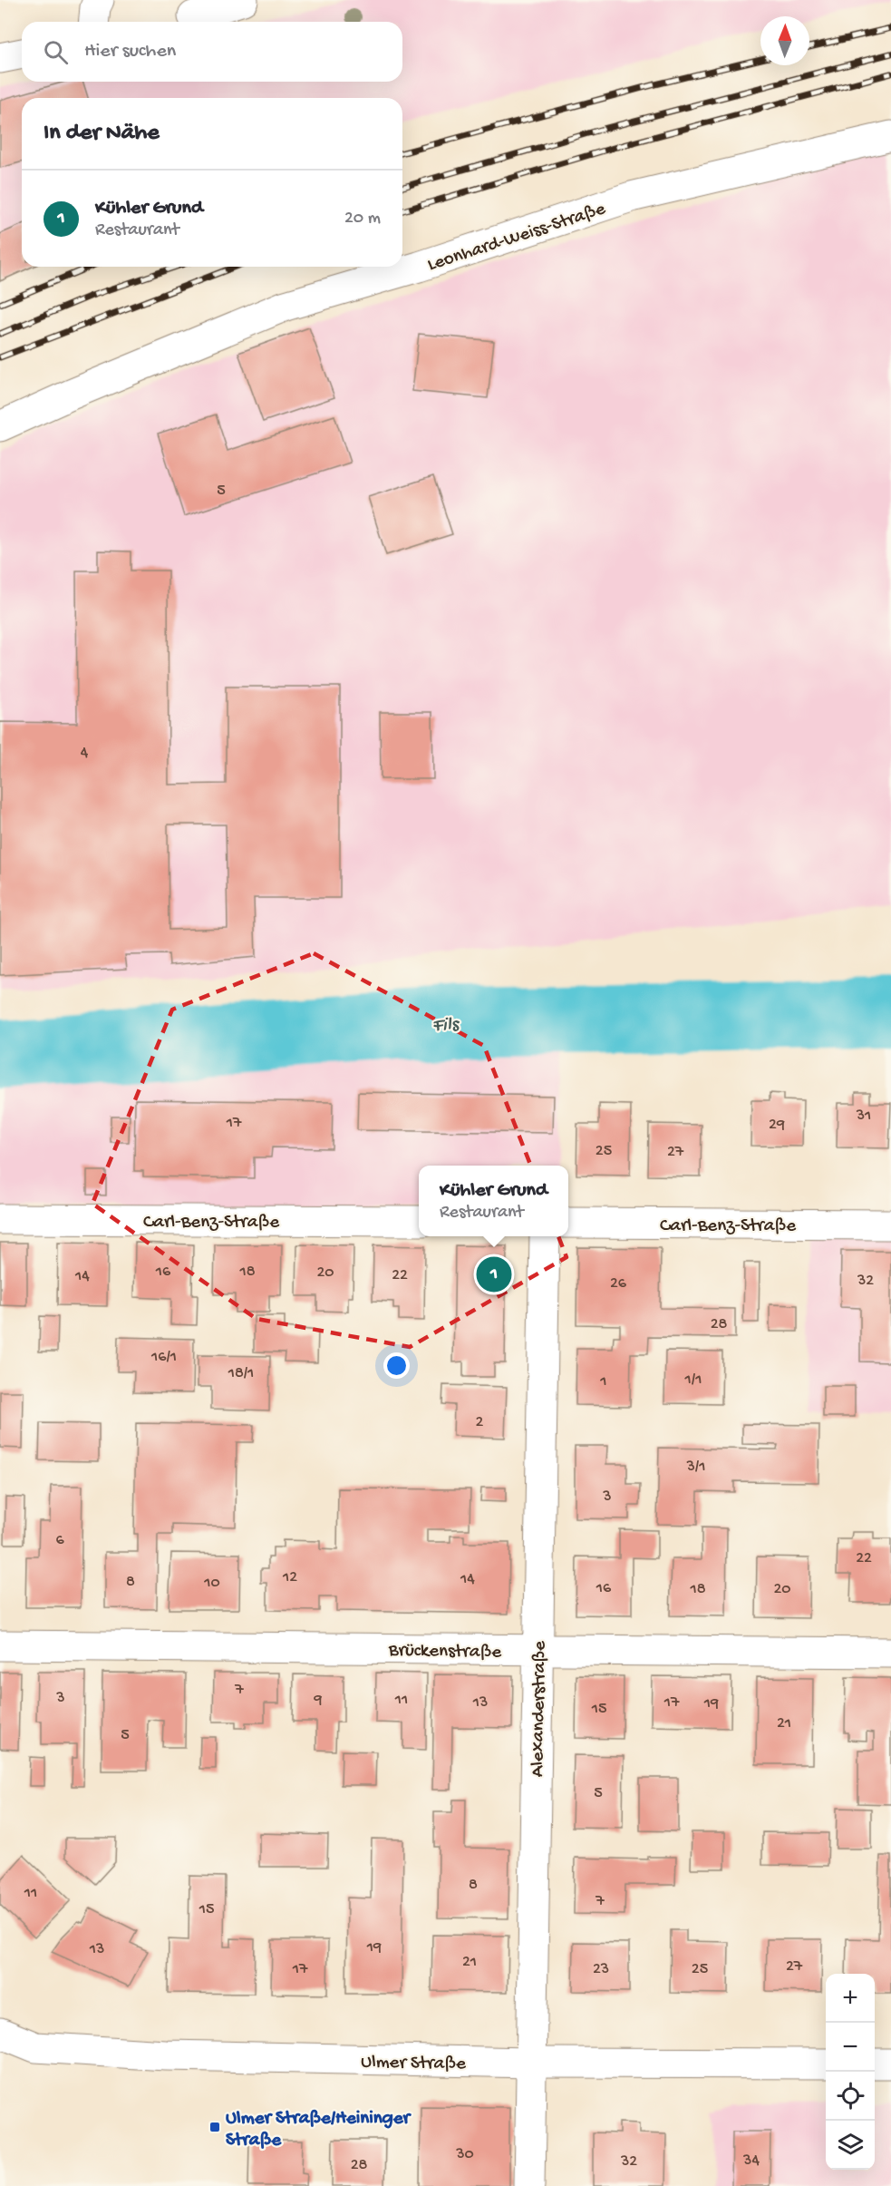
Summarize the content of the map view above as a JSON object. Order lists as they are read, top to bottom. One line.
{"streets":{"street":["Leonhard-Weiss-Straße","Carl-Benz-Straße","Brückenstraße","Alexanderstraße","Ulmer Straße"]},"crossings":[["Brückenstraße","Alexanderstraße"],["Alexanderstraße","Ulmer Straße"]],"water":["Fils"],"places":{"transit":["Ulmer Straße/Heininger Straße"]},"house_numbers":["5","4","31","17","29","25","27","16","18","20","22","14","32","26","28","16/1","18/1","1/1","1","2","3/1","3","6","22","12","14","8","10","16","18","20","7","3","9","11","13","17","19","15","21","5","5","8","11","7","15","19","13","21","27","17","23","25","30","34","32","28"],"north":"top","page":{"search":"Hier suchen","heading":"In der Nähe","list":[{"mark":"1","name":"Kühler Grund","note":"Restaurant","value":"20 m"}],"popup":["Kühler Grund","Restaurant"],"pins":"1","map_buttons":["+","−"]}}
